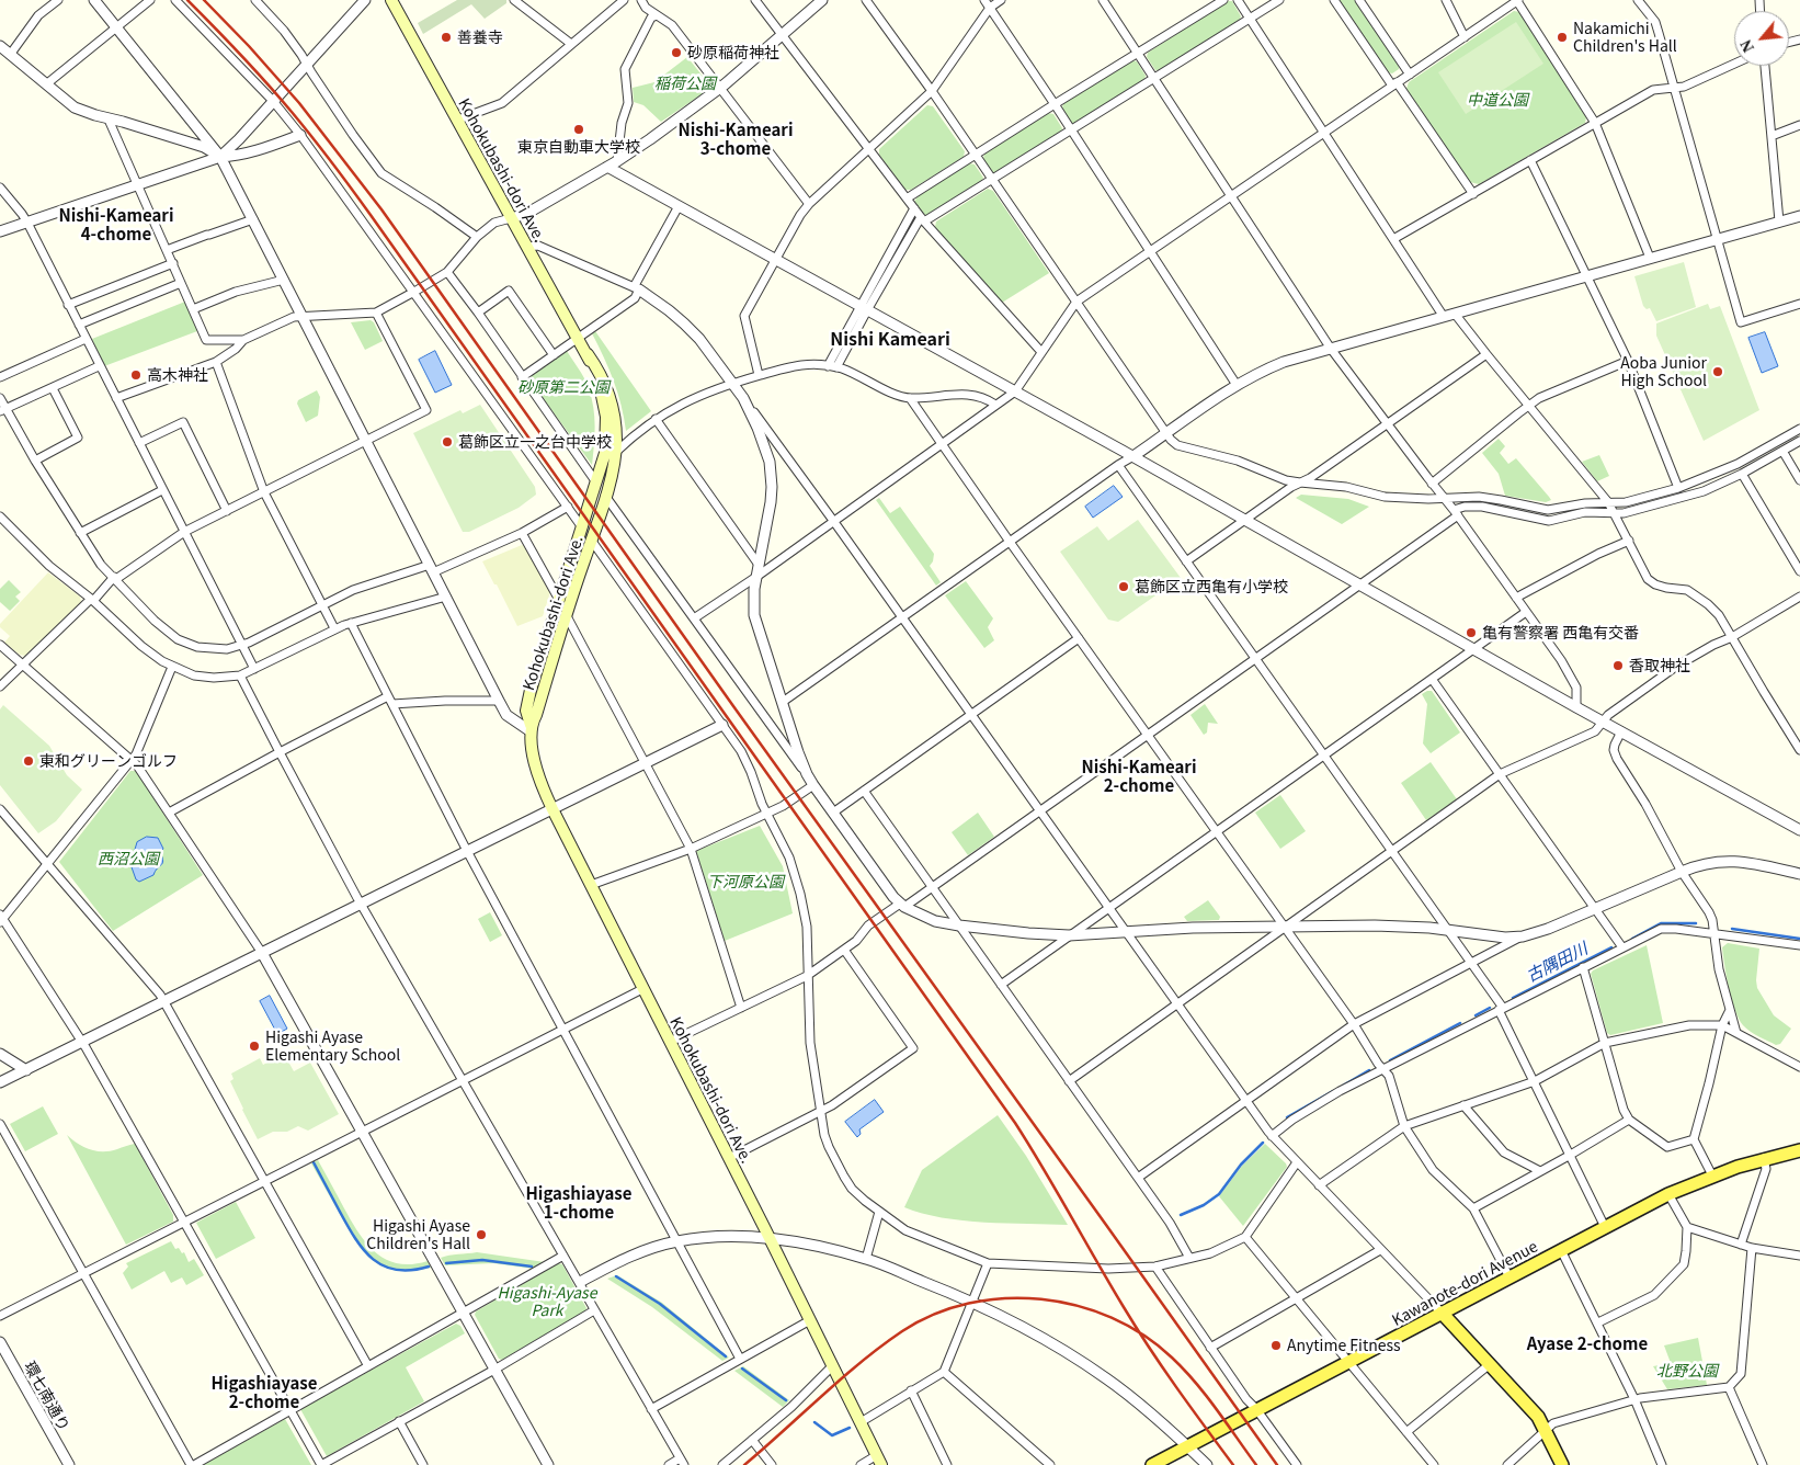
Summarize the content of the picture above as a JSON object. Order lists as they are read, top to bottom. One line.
{"streets":{"main road":["Kohokubashi-dori Ave.","Kawanote-dori Avenue"],"street":["環七南通り"]},"districts":["Nishi-Kameari 3-chome","Nishi-Kameari 4-chome","Nishi Kameari","Nishi-Kameari 2-chome","Higashiayase 1-chome","Ayase 2-chome","Higashiayase 2-chome"],"water":["古隅田川"],"parks":["稲荷公園","中道公園","砂原第二公園","西沼公園","下河原公園","Higashi-Ayase Park","北野公園"],"places":["善養寺","Nakamichi Children's Hall","砂原稲荷神社","東京自動車大学校","Aoba Junior High School","高木神社","葛飾区立一之台中学校","葛飾区立西亀有小学校","亀有警察署 西亀有交番","香取神社","東和グリーンゴルフ","Higashi Ayase Elementary School","Higashi Ayase Children's Hall","Anytime Fitness"],"north":"bottom left"}
